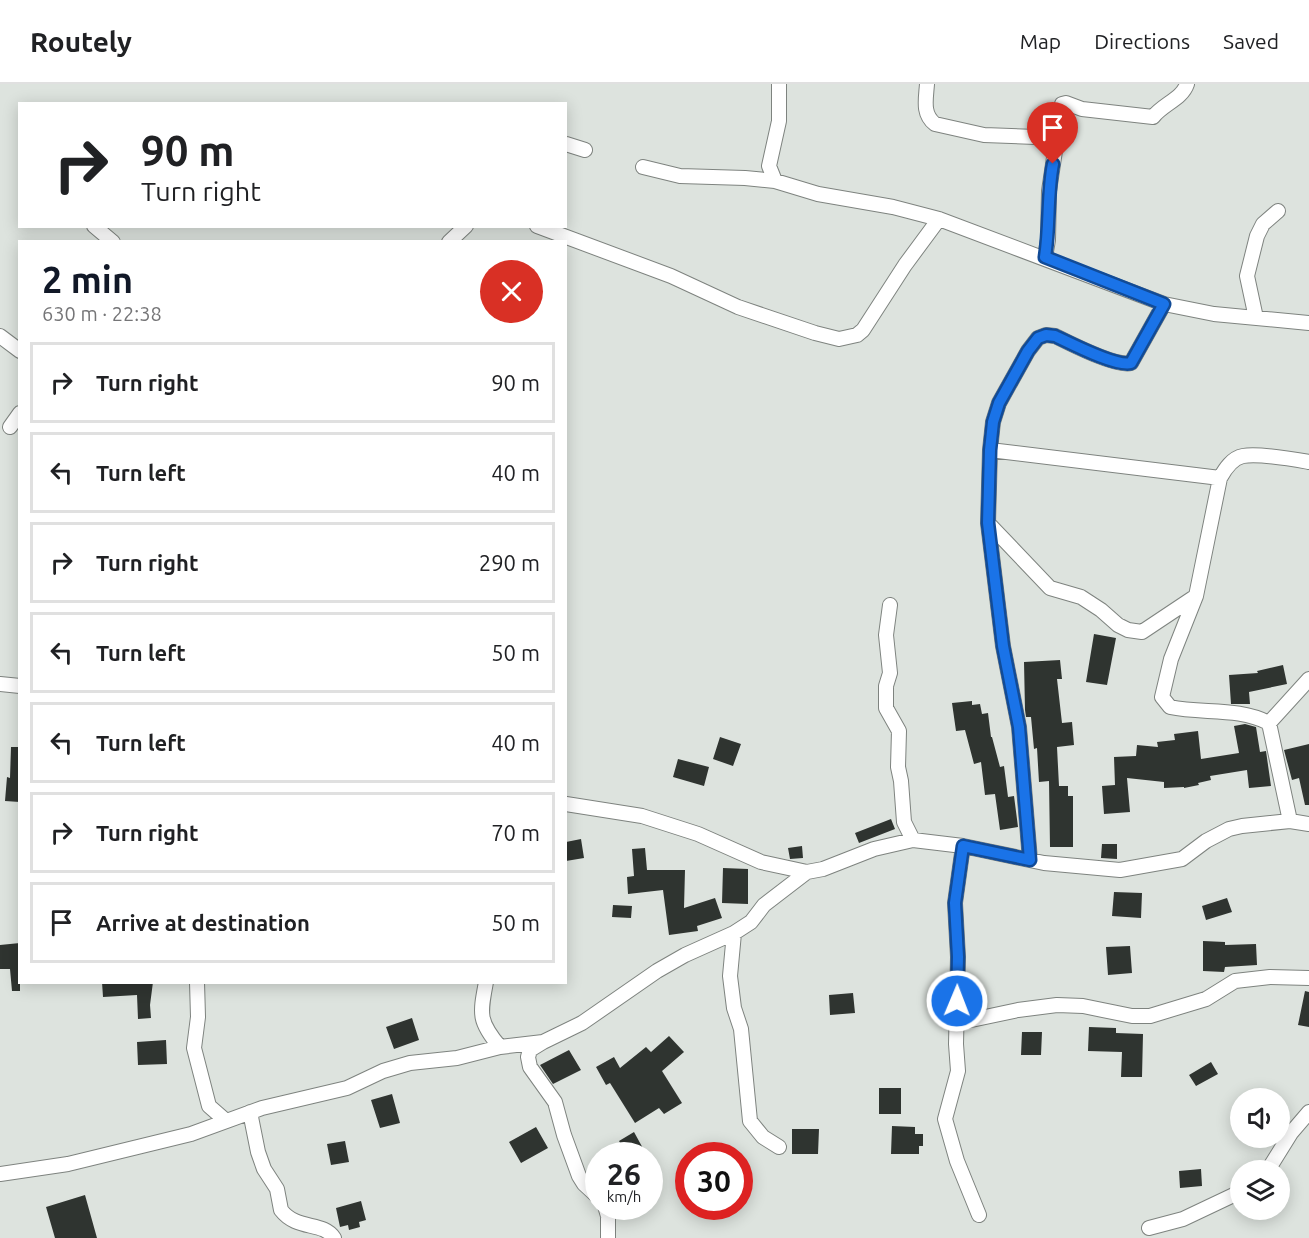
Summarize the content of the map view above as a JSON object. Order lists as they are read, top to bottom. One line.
{"page":{"header":"Routely","nav":["Map","Directions","Saved"],"turn":["90 m","Turn right"],"heading":["2 min","630 m · 22:38"],"list":[{"name":"Turn right","value":"90 m"},{"name":"Turn left","value":"40 m"},{"name":"Turn right","value":"290 m"},{"name":"Turn left","value":"50 m"},{"name":"Turn left","value":"40 m"},{"name":"Turn right","value":"70 m"},{"name":"Arrive at destination","value":"50 m"}],"speed":"26 km/h","limit":"30"}}
